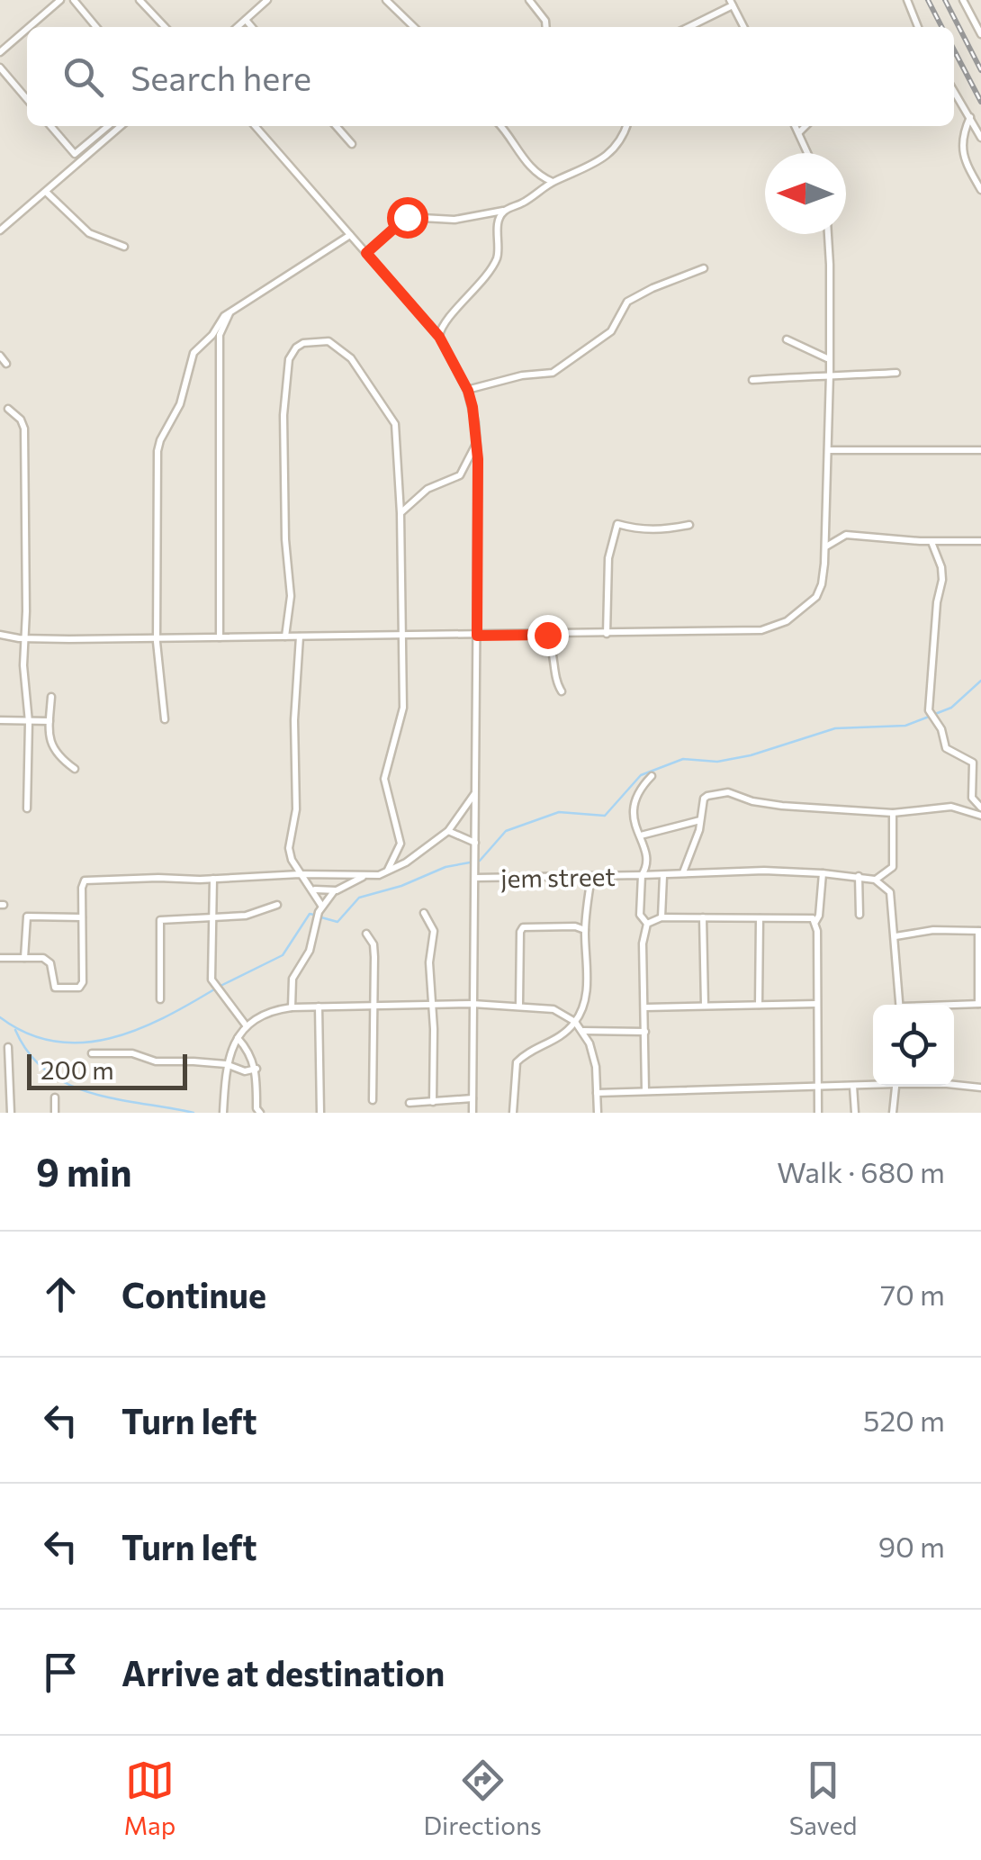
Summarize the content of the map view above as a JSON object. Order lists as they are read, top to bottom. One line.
{"streets":{"street":["jem street"]},"scale_bar":"200 m","north":"left","page":{"search":"Search here","scale":"200 m","heading":["9 min","Walk · 680 m"],"list":[["Continue","70 m"],["Turn left","520 m"],["Turn left","90 m"],"Arrive at destination"],"nav":["Map","Directions","Saved"]}}
